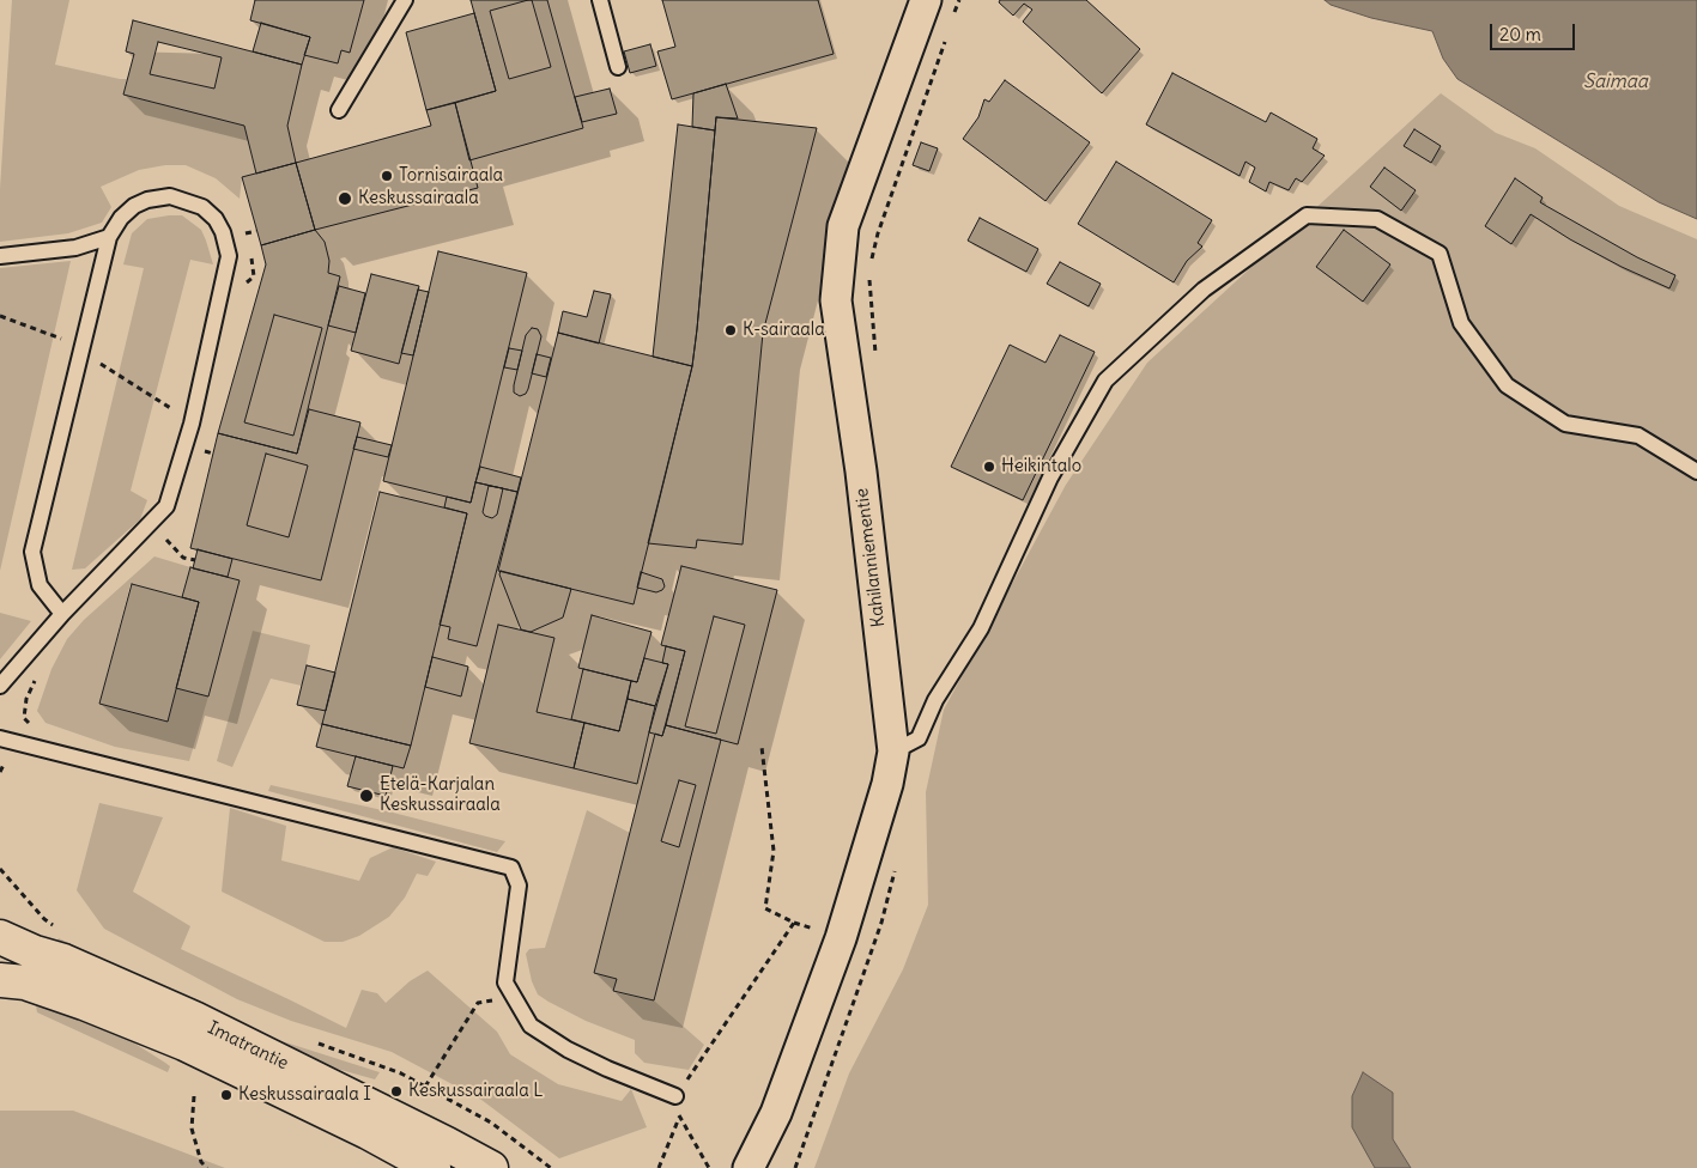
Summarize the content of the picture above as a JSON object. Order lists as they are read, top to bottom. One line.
{"streets":{"street":["Kahilanniementie","Imatrantie"]},"water":["Saimaa"],"places":["Tornisairaala","Keskussairaala","K-sairaala","Heikintalo","Etelä-Karjalan Keskussairaala","Keskussairaala L","Keskussairaala I"],"scale_bar":"20 m"}
